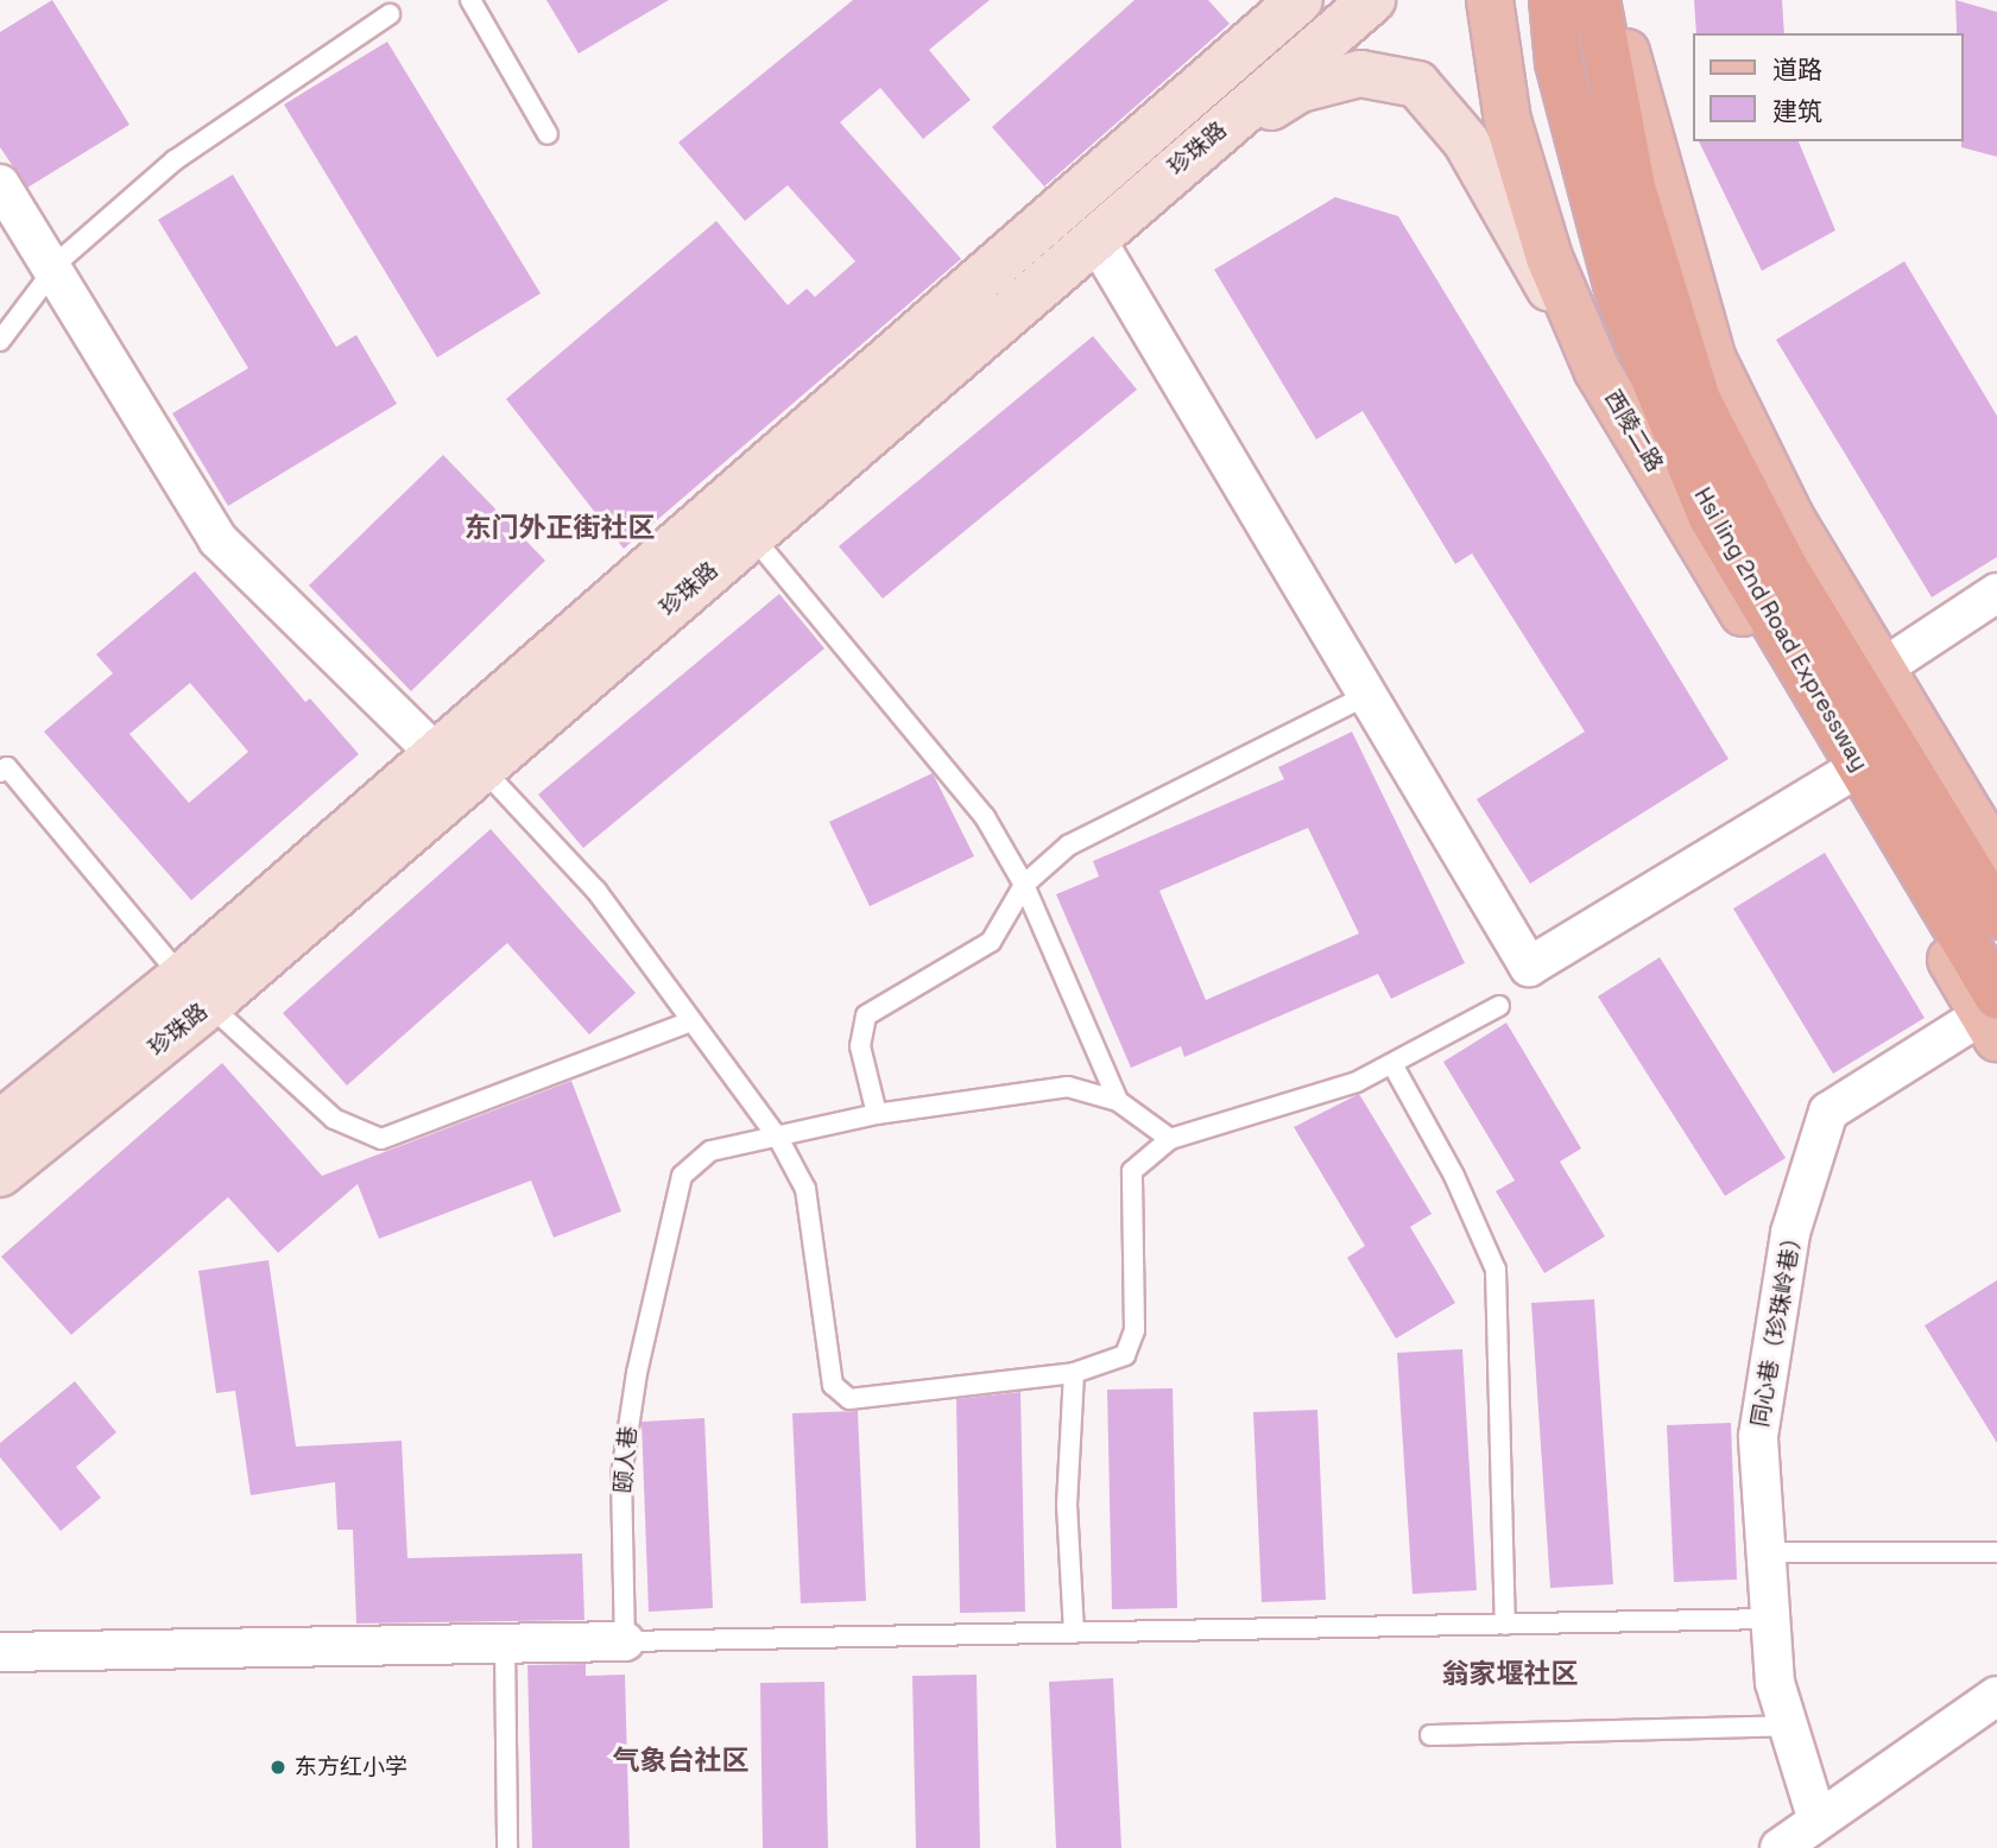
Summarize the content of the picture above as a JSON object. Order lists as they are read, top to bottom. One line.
{"streets":{"highway":["Hsi ling 2nd Road Expressway"],"main road":["珍珠路","西陵二路"],"street":["同心巷（珍珠岭巷）"],"lane":["颐人巷"]},"crossings":[["西陵二路","Hsi ling 2nd Road Expressway"],["西陵二路","同心巷（珍珠岭巷）"],["Hsi ling 2nd Road Expressway","同心巷（珍珠岭巷）"]],"districts":["东门外正街社区","翁家堰社区","气象台社区"],"places":["东方红小学"],"legend":["道路","建筑"]}
